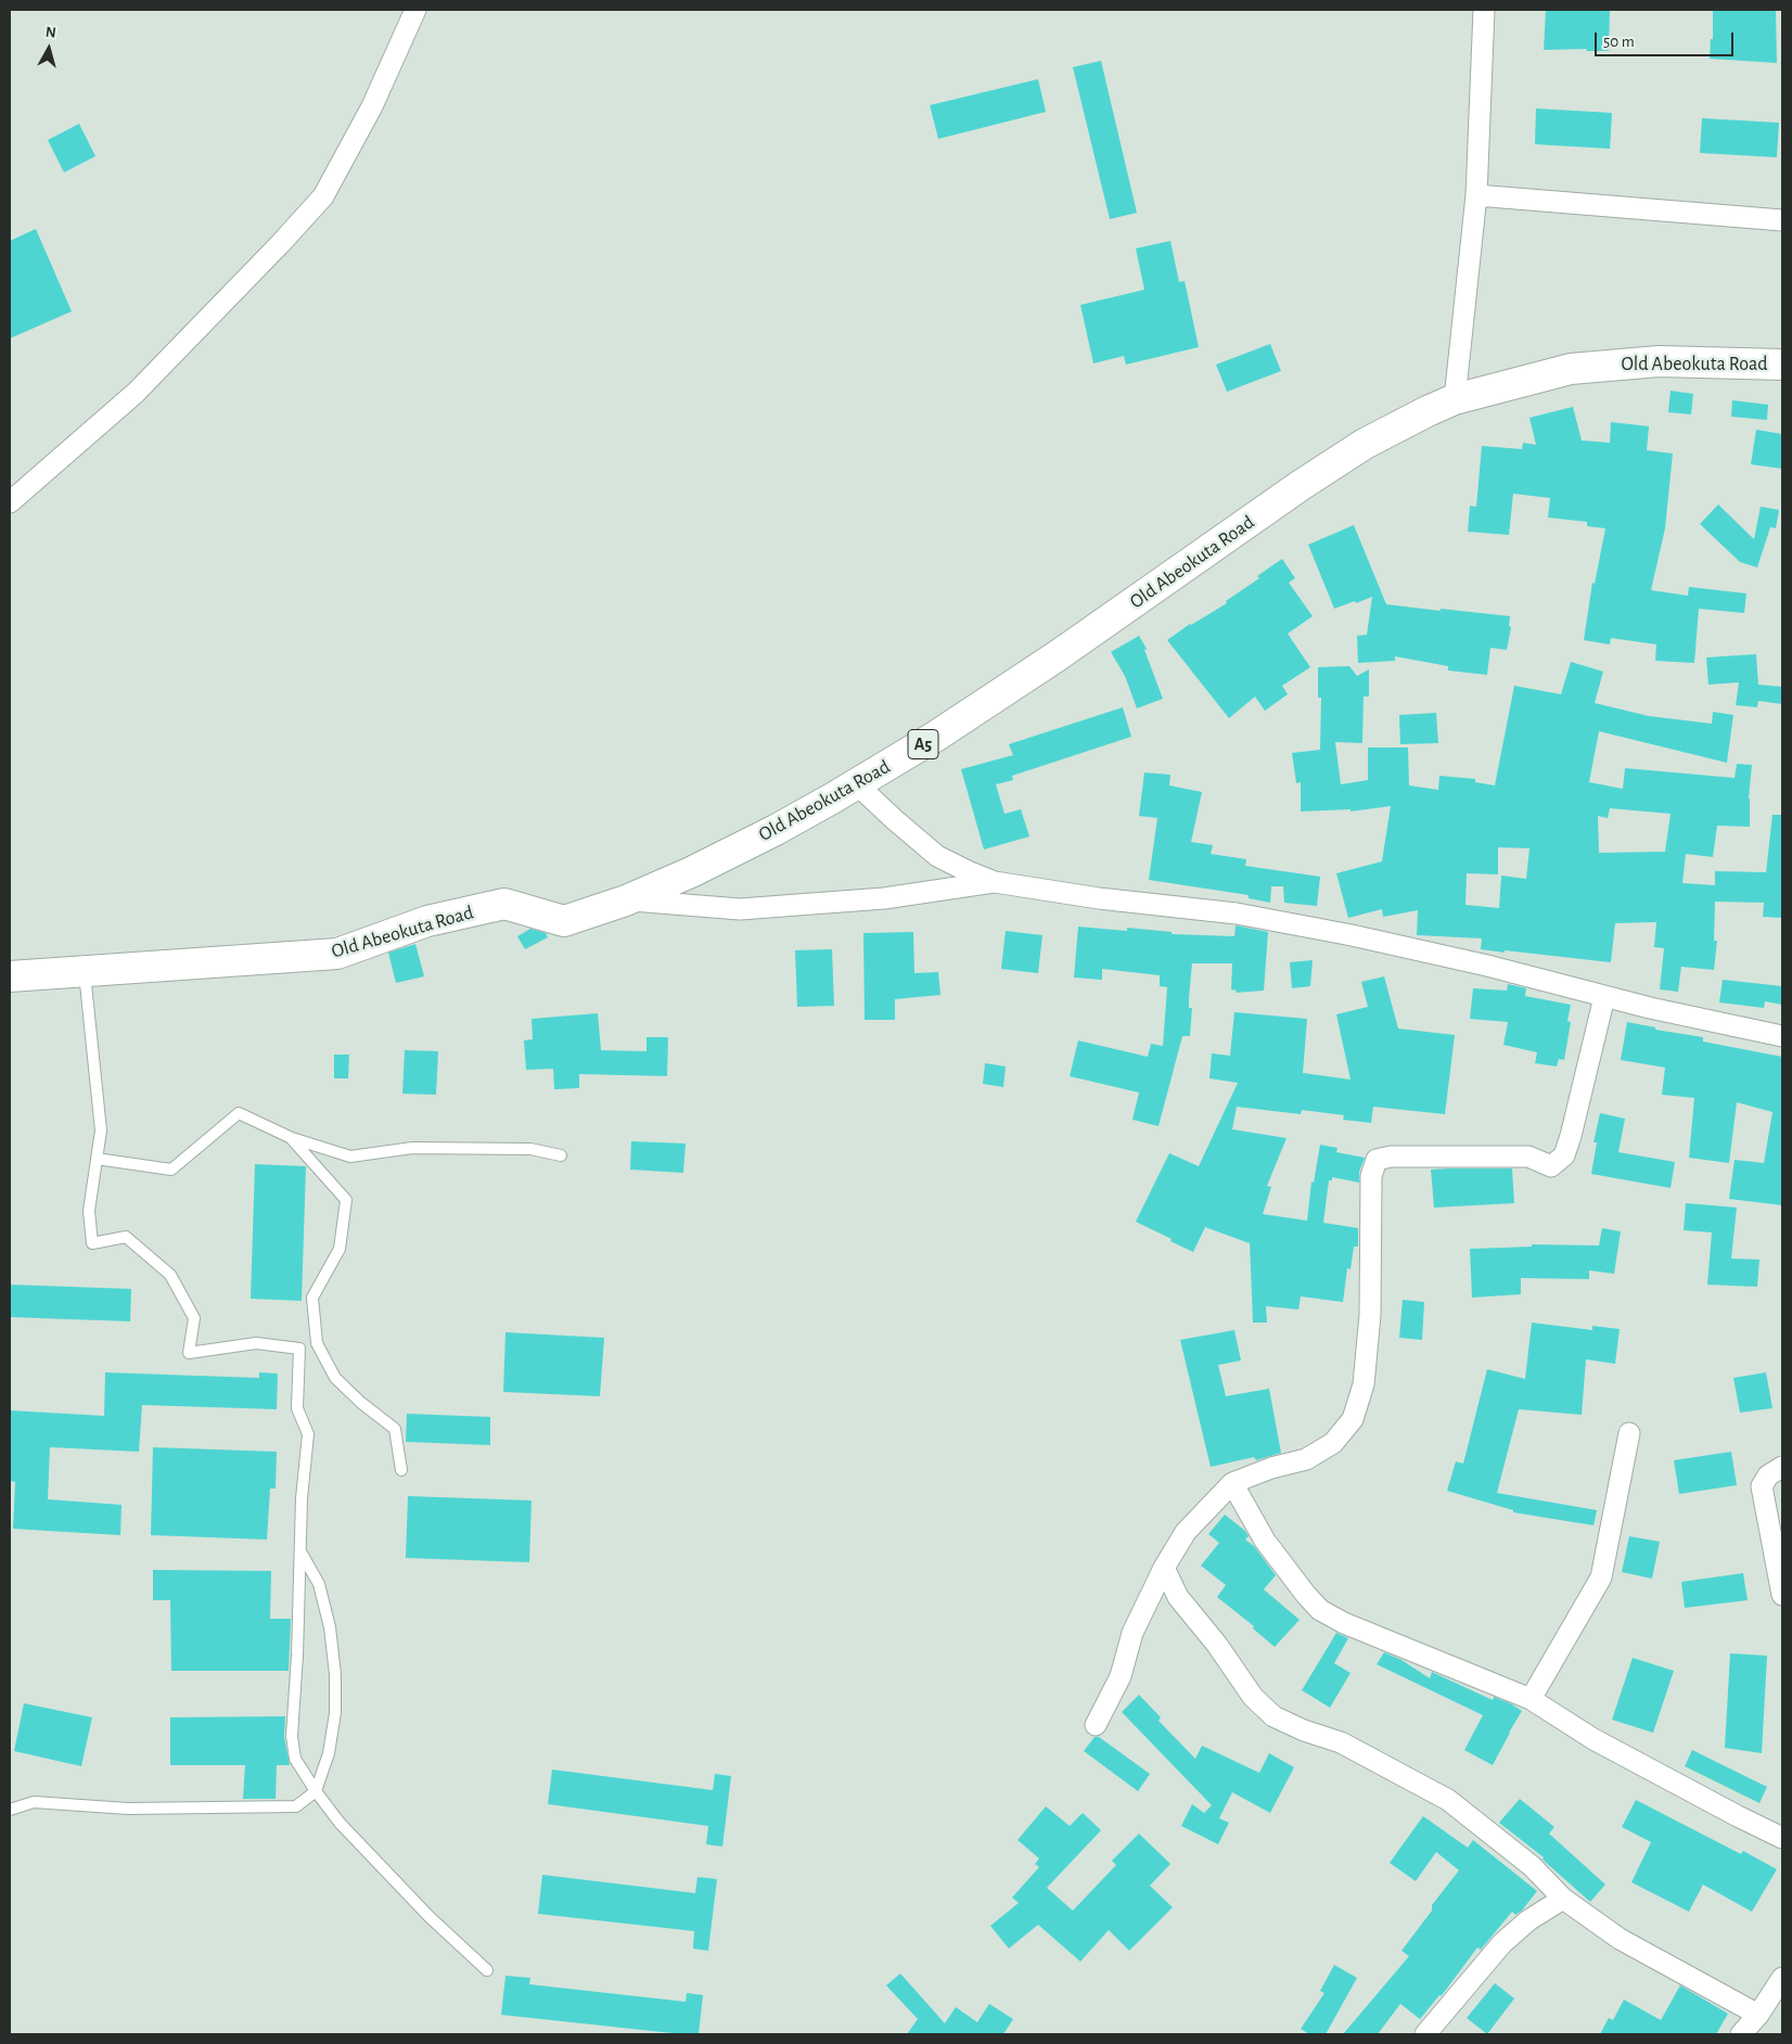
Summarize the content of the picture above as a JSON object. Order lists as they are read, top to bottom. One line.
{"streets":{"highway":["Old Abeokuta Road","A5"]},"scale_bar":"50 m","north":"top"}
